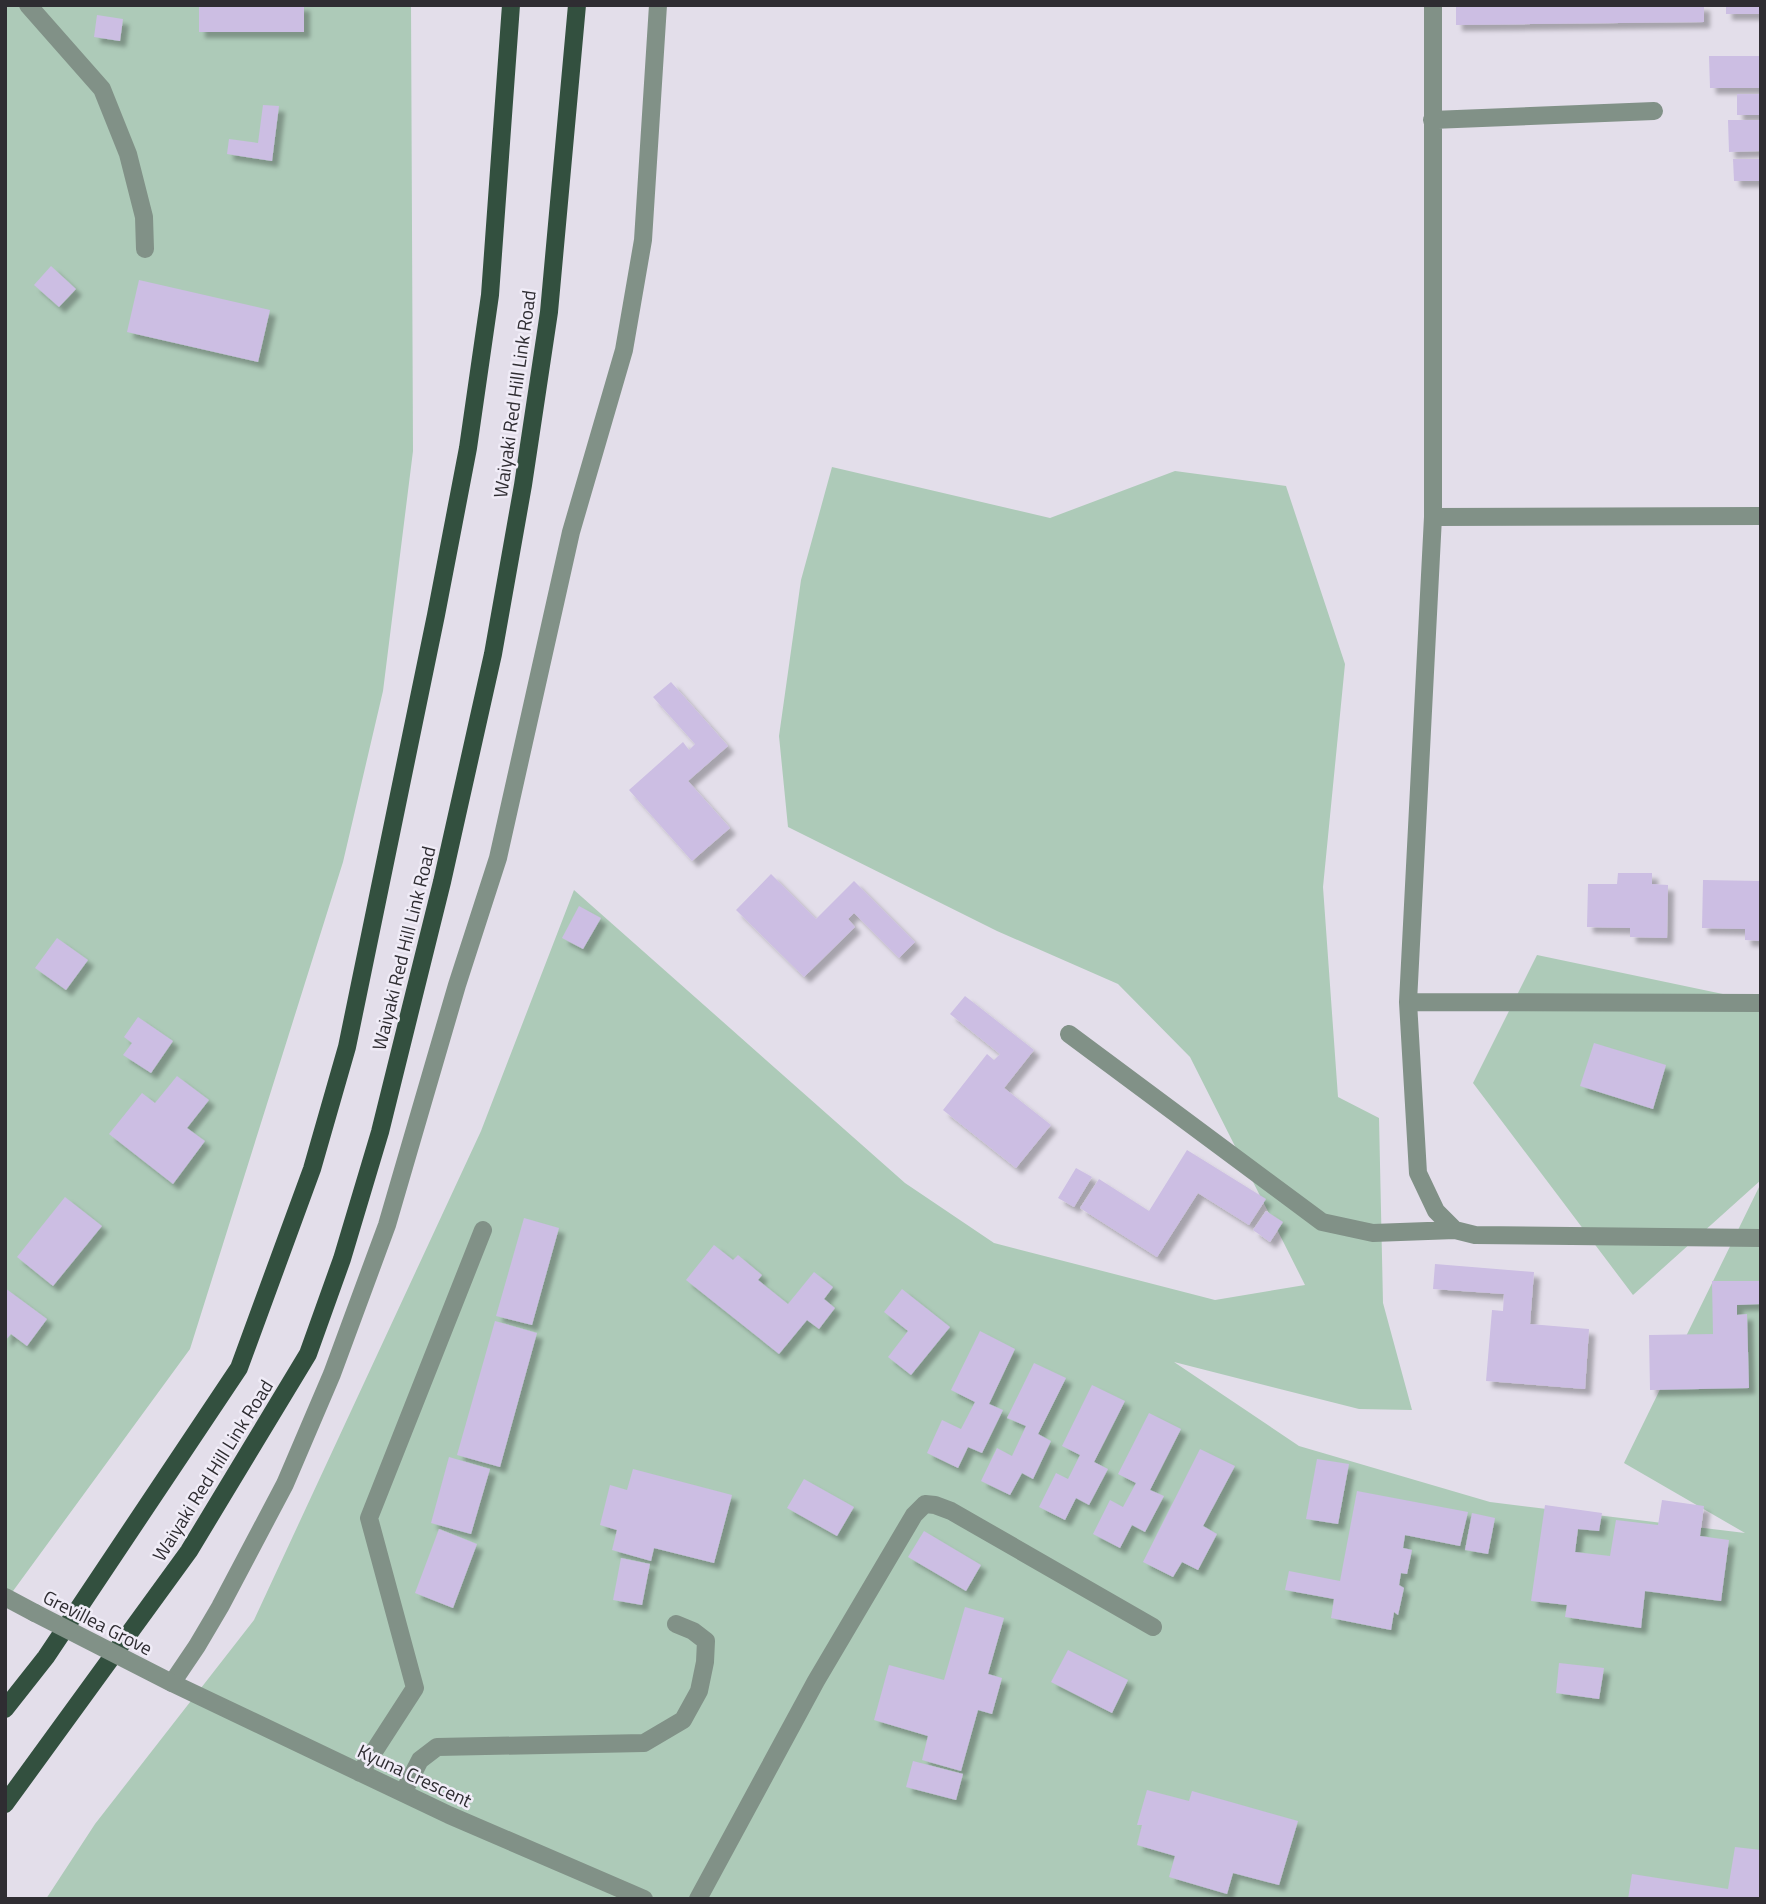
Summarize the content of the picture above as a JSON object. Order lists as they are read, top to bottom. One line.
{"streets":{"main road":["Waiyaki Red Hill Link Road"],"street":["Grevillea Grove","Kyuna Crescent"]},"crossings":[["Grevillea Grove","Kyuna Crescent"]]}
